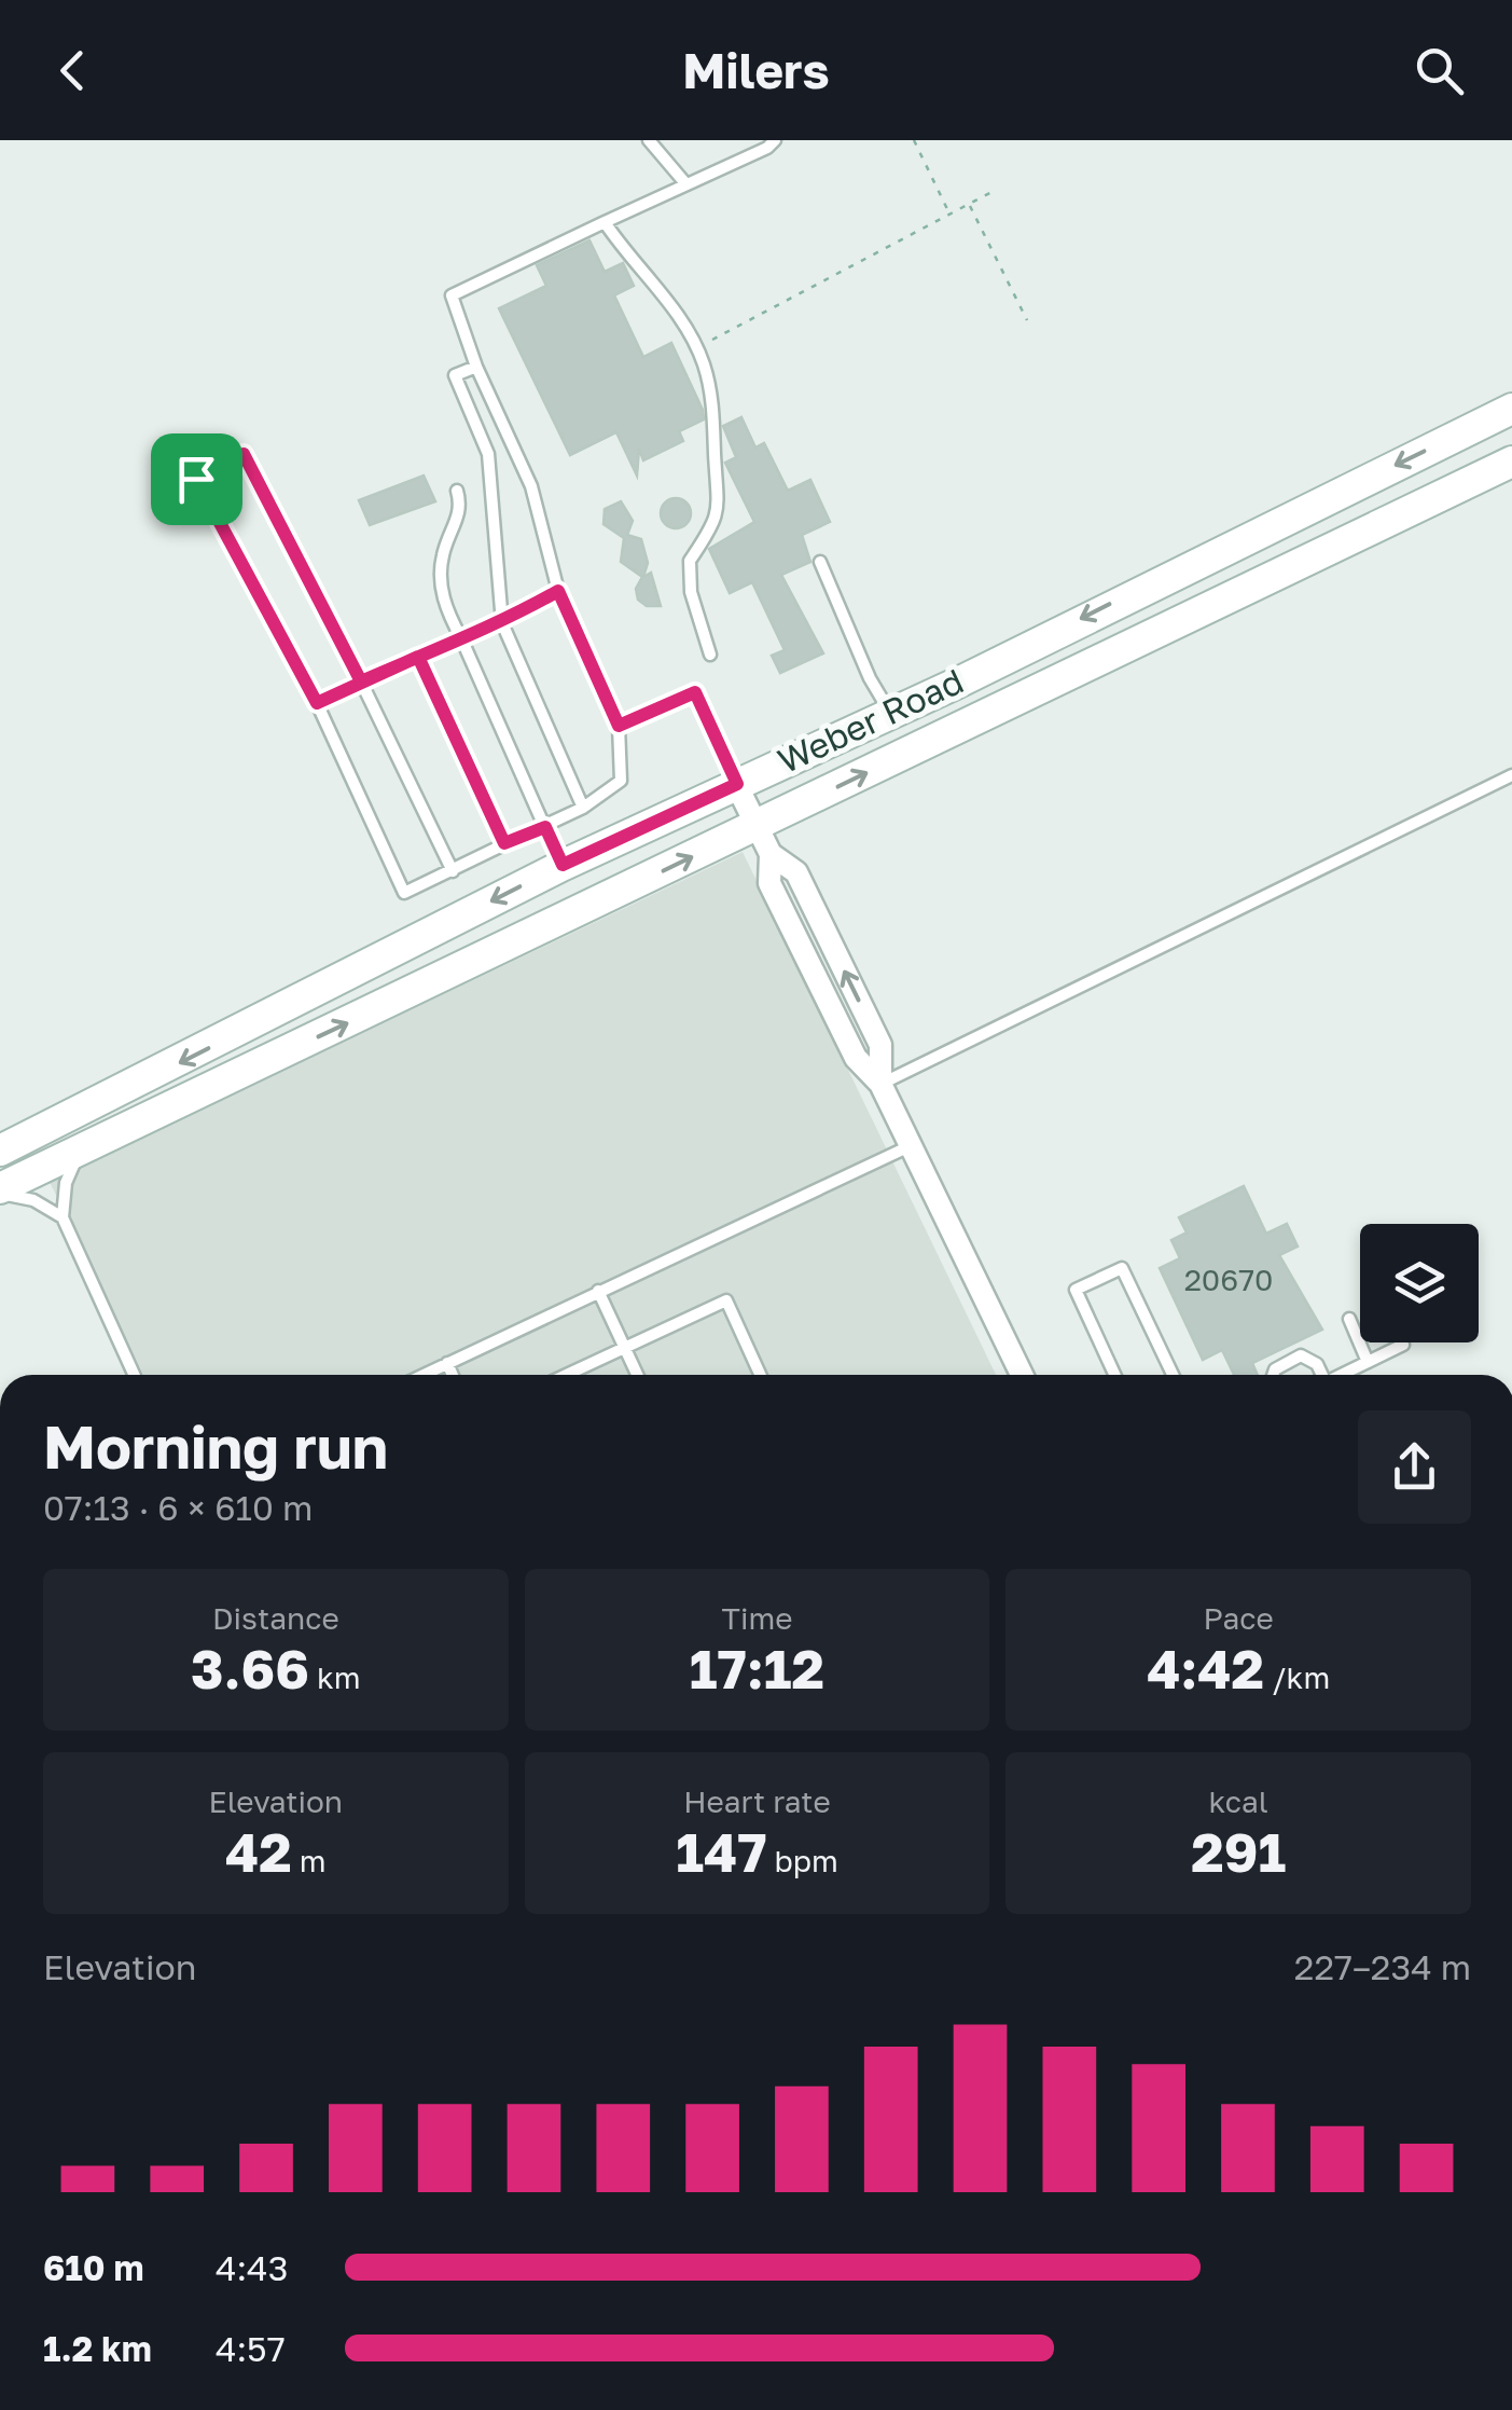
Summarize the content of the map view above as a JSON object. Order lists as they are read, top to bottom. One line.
{"streets":{"main road":["Weber Road"]},"house_numbers":["20670"],"page":{"header":"Milers","heading":["Morning run","07:13 · 6 × 610 m"],"stats":[["Distance","3.66 km"],["Time","17:12"],["Pace","4:42 /km"],["Elevation","42 m"],["Heart rate","147 bpm"],["kcal","291"]],"chart":["Elevation","227–234 m"],"list":[{"name":"610 m","note":"4:43"},{"name":"1.2 km","note":"4:57"}]}}
